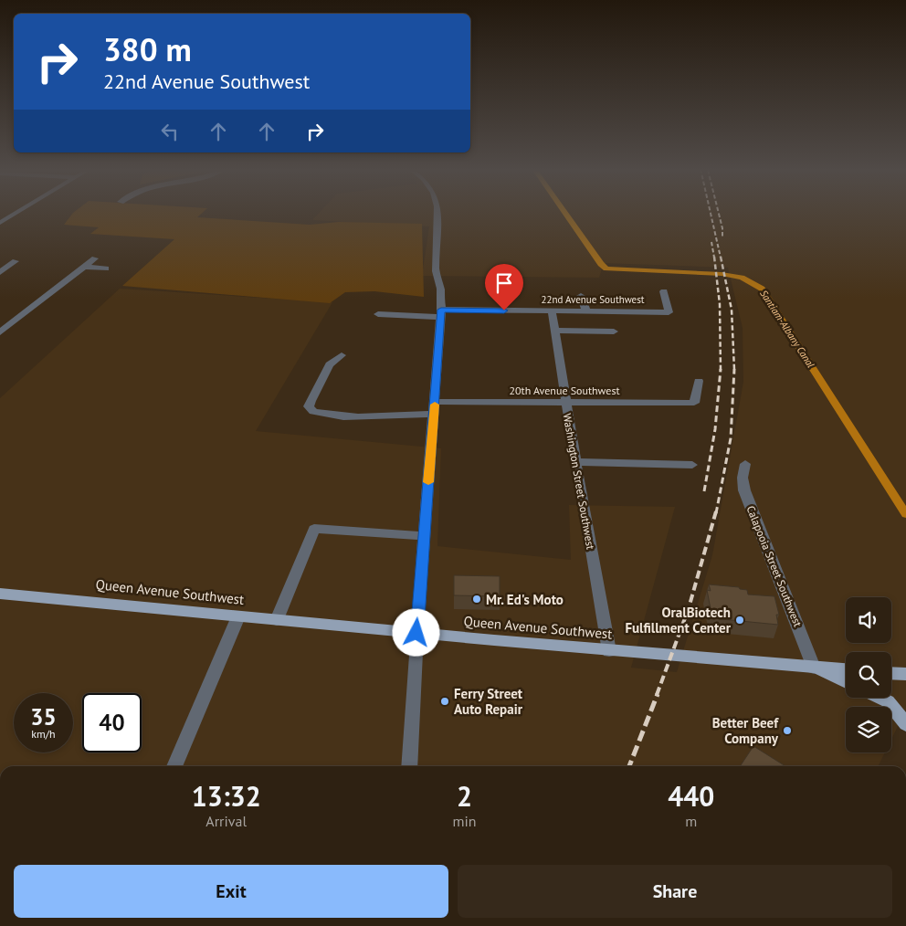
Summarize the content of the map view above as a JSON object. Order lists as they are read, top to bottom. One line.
{"streets":{"main road":["Queen Avenue Southwest"],"street":["22nd Avenue Southwest","20th Avenue Southwest","Washington Street Southwest","Calapooia Street Southwest"]},"crossings":[["22nd Avenue Southwest","Washington Street Southwest"],["20th Avenue Southwest","Washington Street Southwest"],["Washington Street Southwest","Queen Avenue Southwest"],["Calapooia Street Southwest","Queen Avenue Southwest"]],"water":["Santiam-Albany Canal"],"places":["Mr. Ed's Moto","OralBiotech Fulfillment Center","Ferry Street Auto Repair","Better Beef Company"],"page":{"turn":["380 m","22nd Avenue Southwest"],"speed":"35 km/h","limit":"40","eta":["13:32","Arrival","2","min","440","m"],"buttons":["Exit","Share"]}}
